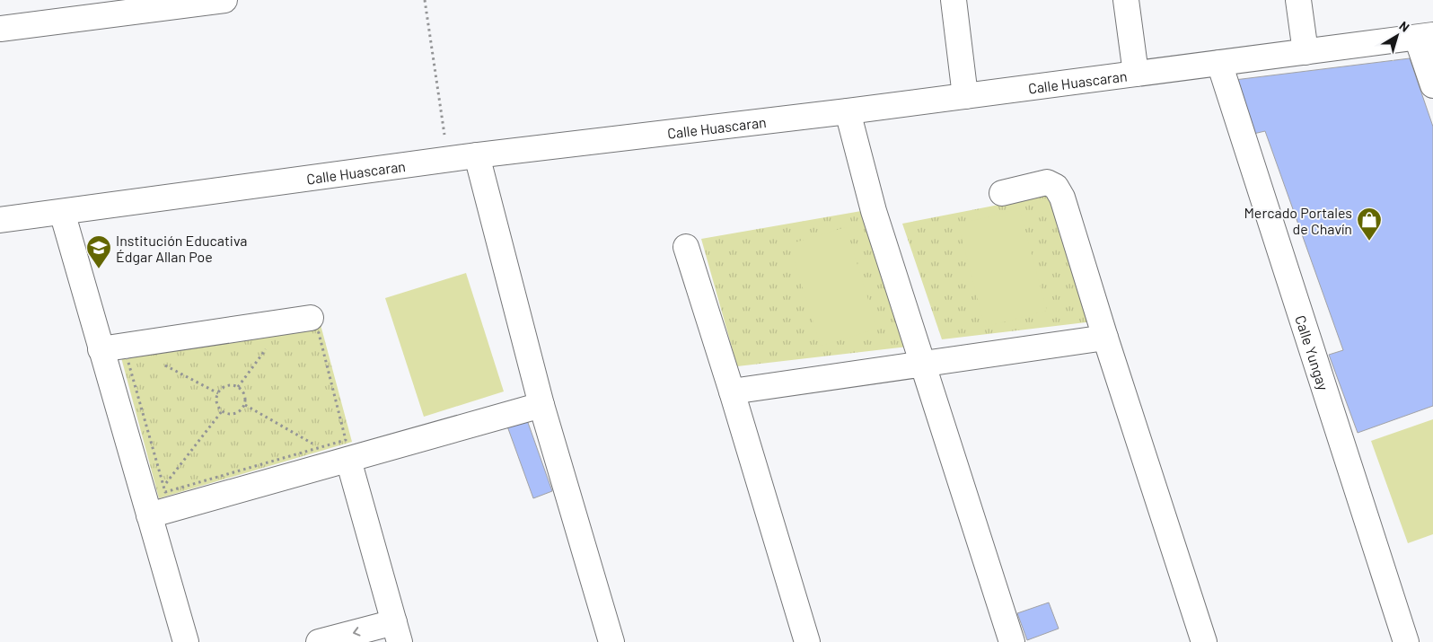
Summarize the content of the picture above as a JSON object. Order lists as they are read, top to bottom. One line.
{"streets":{"street":["Calle Huascaran","Calle Yungay"]},"crossings":[["Calle Huascaran","Calle Yungay"]],"places":{"shop":["Mercado Portales de Chavín"],"school or university":["Institución Educativa Édgar Allan Poe"]},"north":"top right"}
